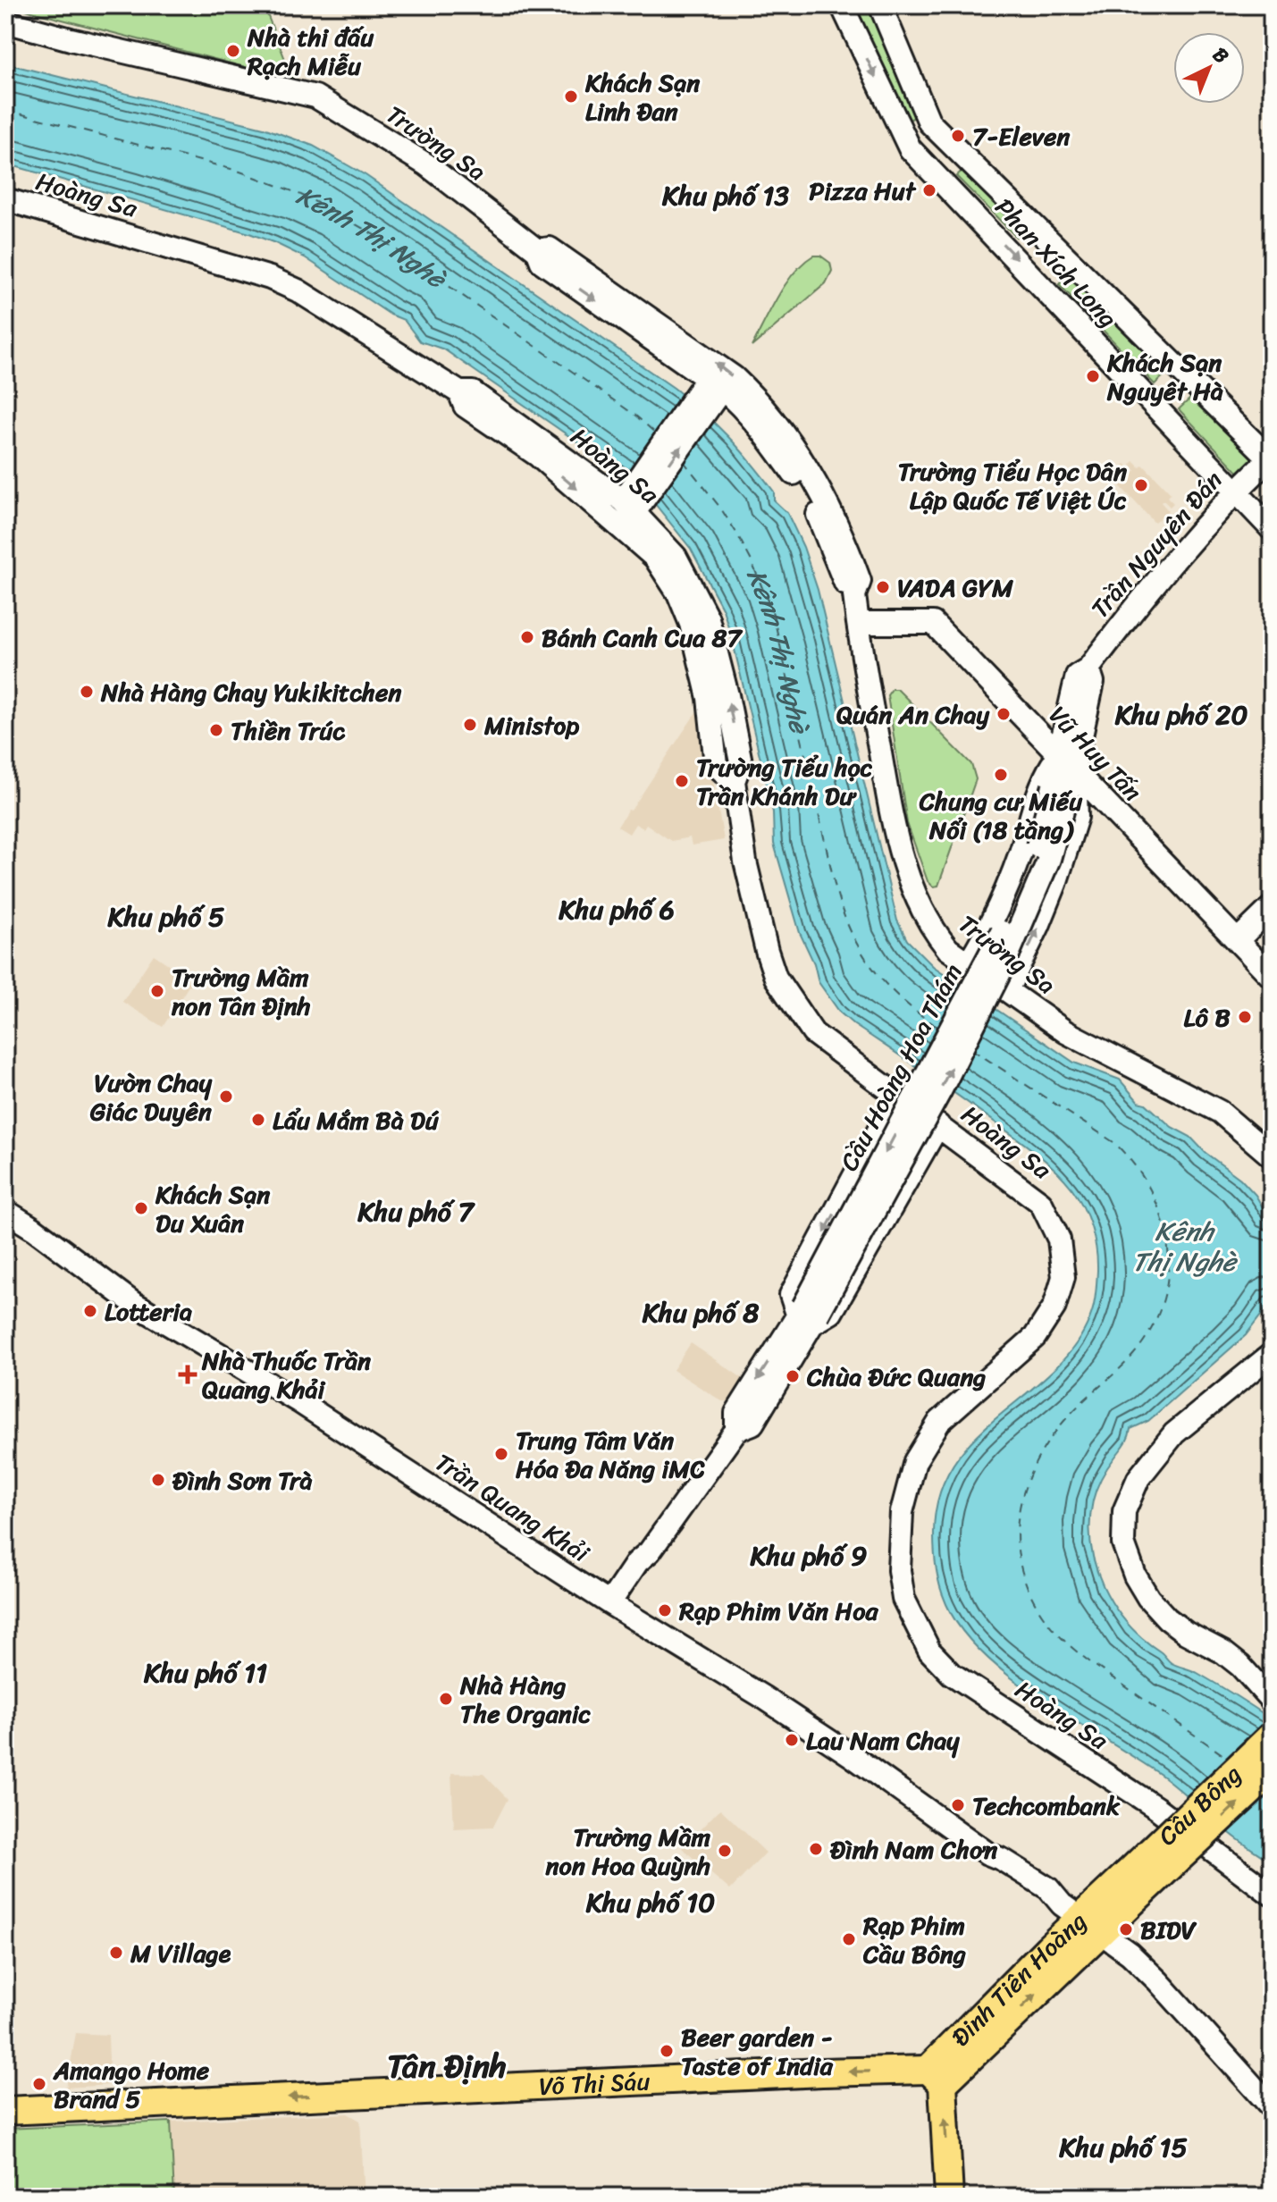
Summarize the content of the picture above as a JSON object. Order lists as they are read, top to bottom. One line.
{"streets":{"main road":["Cầu Bông","Đinh Tiên Hoàng","Võ Thị Sáu"],"street":["Trường Sa","Hoàng Sa","Phan Xích Long","Trần Nguyên Đán","Vũ Huy Tấn","Cầu Hoàng Hoa Thám","Trần Quang Khải"]},"crossings":[["Trường Sa","Vũ Huy Tấn"],["Phan Xích Long","Trần Nguyên Đán"],["Trần Nguyên Đán","Vũ Huy Tấn"],["Trần Nguyên Đán","Cầu Hoàng Hoa Thám"],["Vũ Huy Tấn","Cầu Hoàng Hoa Thám"],["Trần Quang Khải","Đinh Tiên Hoàng"],["Cầu Bông","Đinh Tiên Hoàng"],["Đinh Tiên Hoàng","Võ Thị Sáu"]],"one_way":["Võ Thị Sáu"],"districts":["Khu phố 13","Khu phố 20","Khu phố 6","Khu phố 5","Khu phố 7","Khu phố 8","Khu phố 9","Khu phố 11","Khu phố 10","Tân Định","Khu phố 15"],"water":["Kênh Thị Nghè"],"places":{"other":["Nhà thi đấu Rạch Miễu","Khách Sạn Linh Đan","7-Eleven","Pizza Hut","Khách Sạn Nguyêt Hà","Trường Tiểu Học Dân Lập Quốc Tế Việt Úc","VADA GYM","Bánh Canh Cua 87","Nhà Hàng Chay Yukikitchen","Quán An Chay","Ministop","Thiền Trúc","Chung cư Miếu Nổi (18 tầng)","Trường Tiểu học Trần Khánh Dư","Trường Mầm non Tân Định","Lô B","Vườn Chay Giác Duyên","Lẩu Mắm Bà Dú","Khách Sạn Du Xuân","Lotteria","Chùa Đức Quang","Trung Tâm Văn Hóa Đa Năng iMC","Đình Sơn Trà","Rạp Phim Văn Hoa","Nhà Hàng The Organic","Lau Nam Chay","Techcombank","Đình Nam Chơn","Trường Mầm non Hoa Quỳnh","BIDV","Rạp Phim Cầu Bông","M Village","Beer garden - Taste of India","Amango Home Brand 5"],"health":["Nhà Thuốc Trần Quang Khải"]},"north":"top right"}
